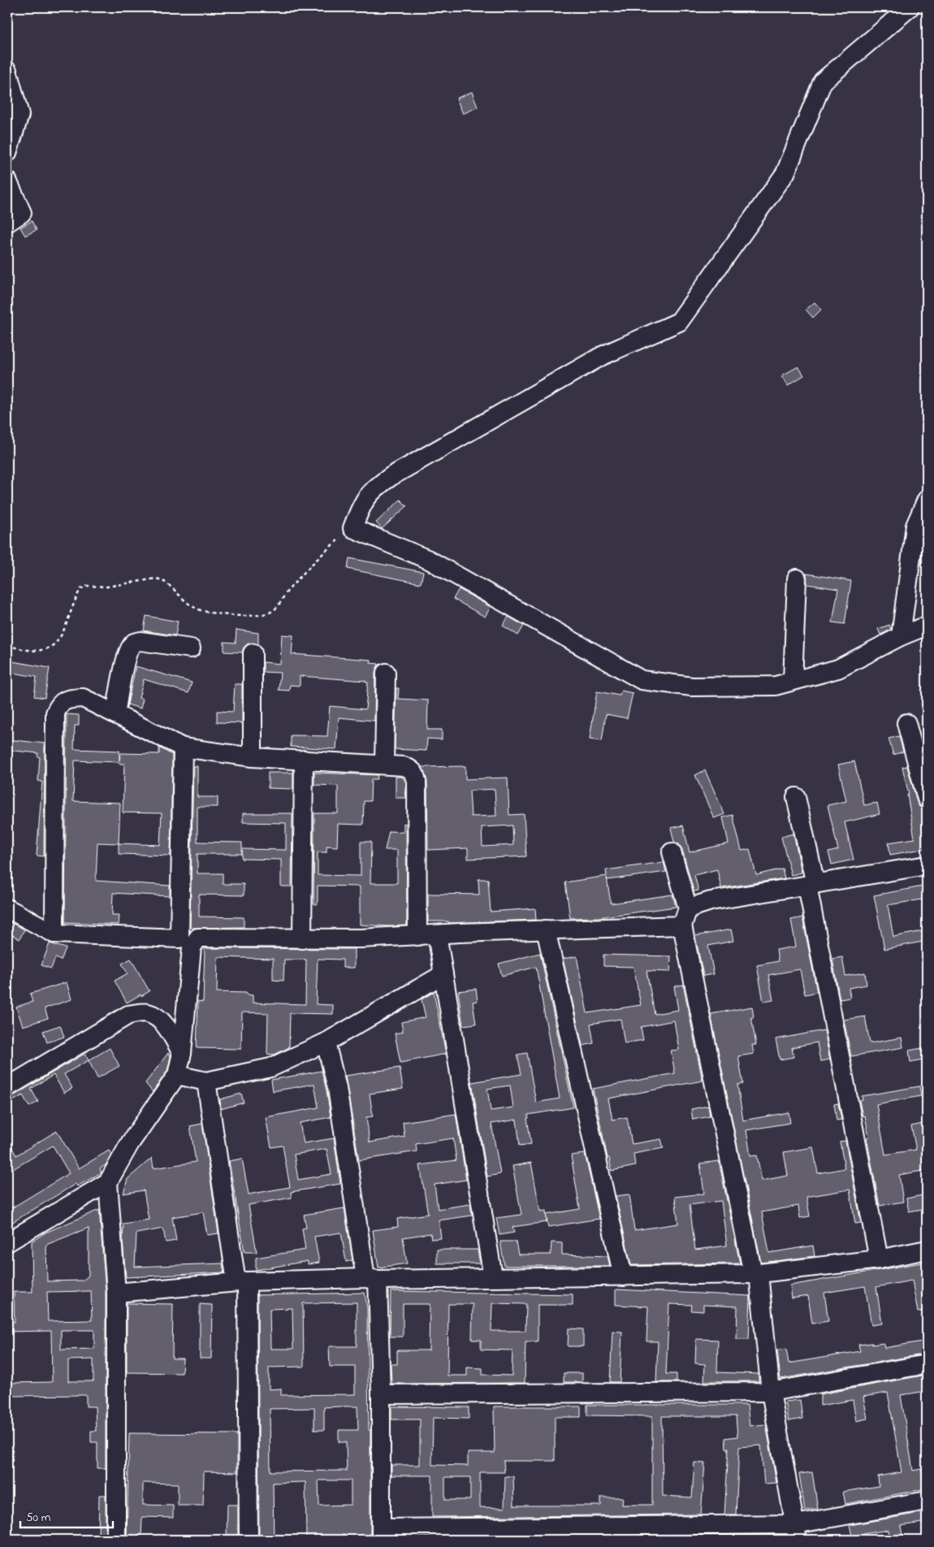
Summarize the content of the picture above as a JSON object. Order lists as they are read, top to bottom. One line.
{"scale_bar":"50 m"}
